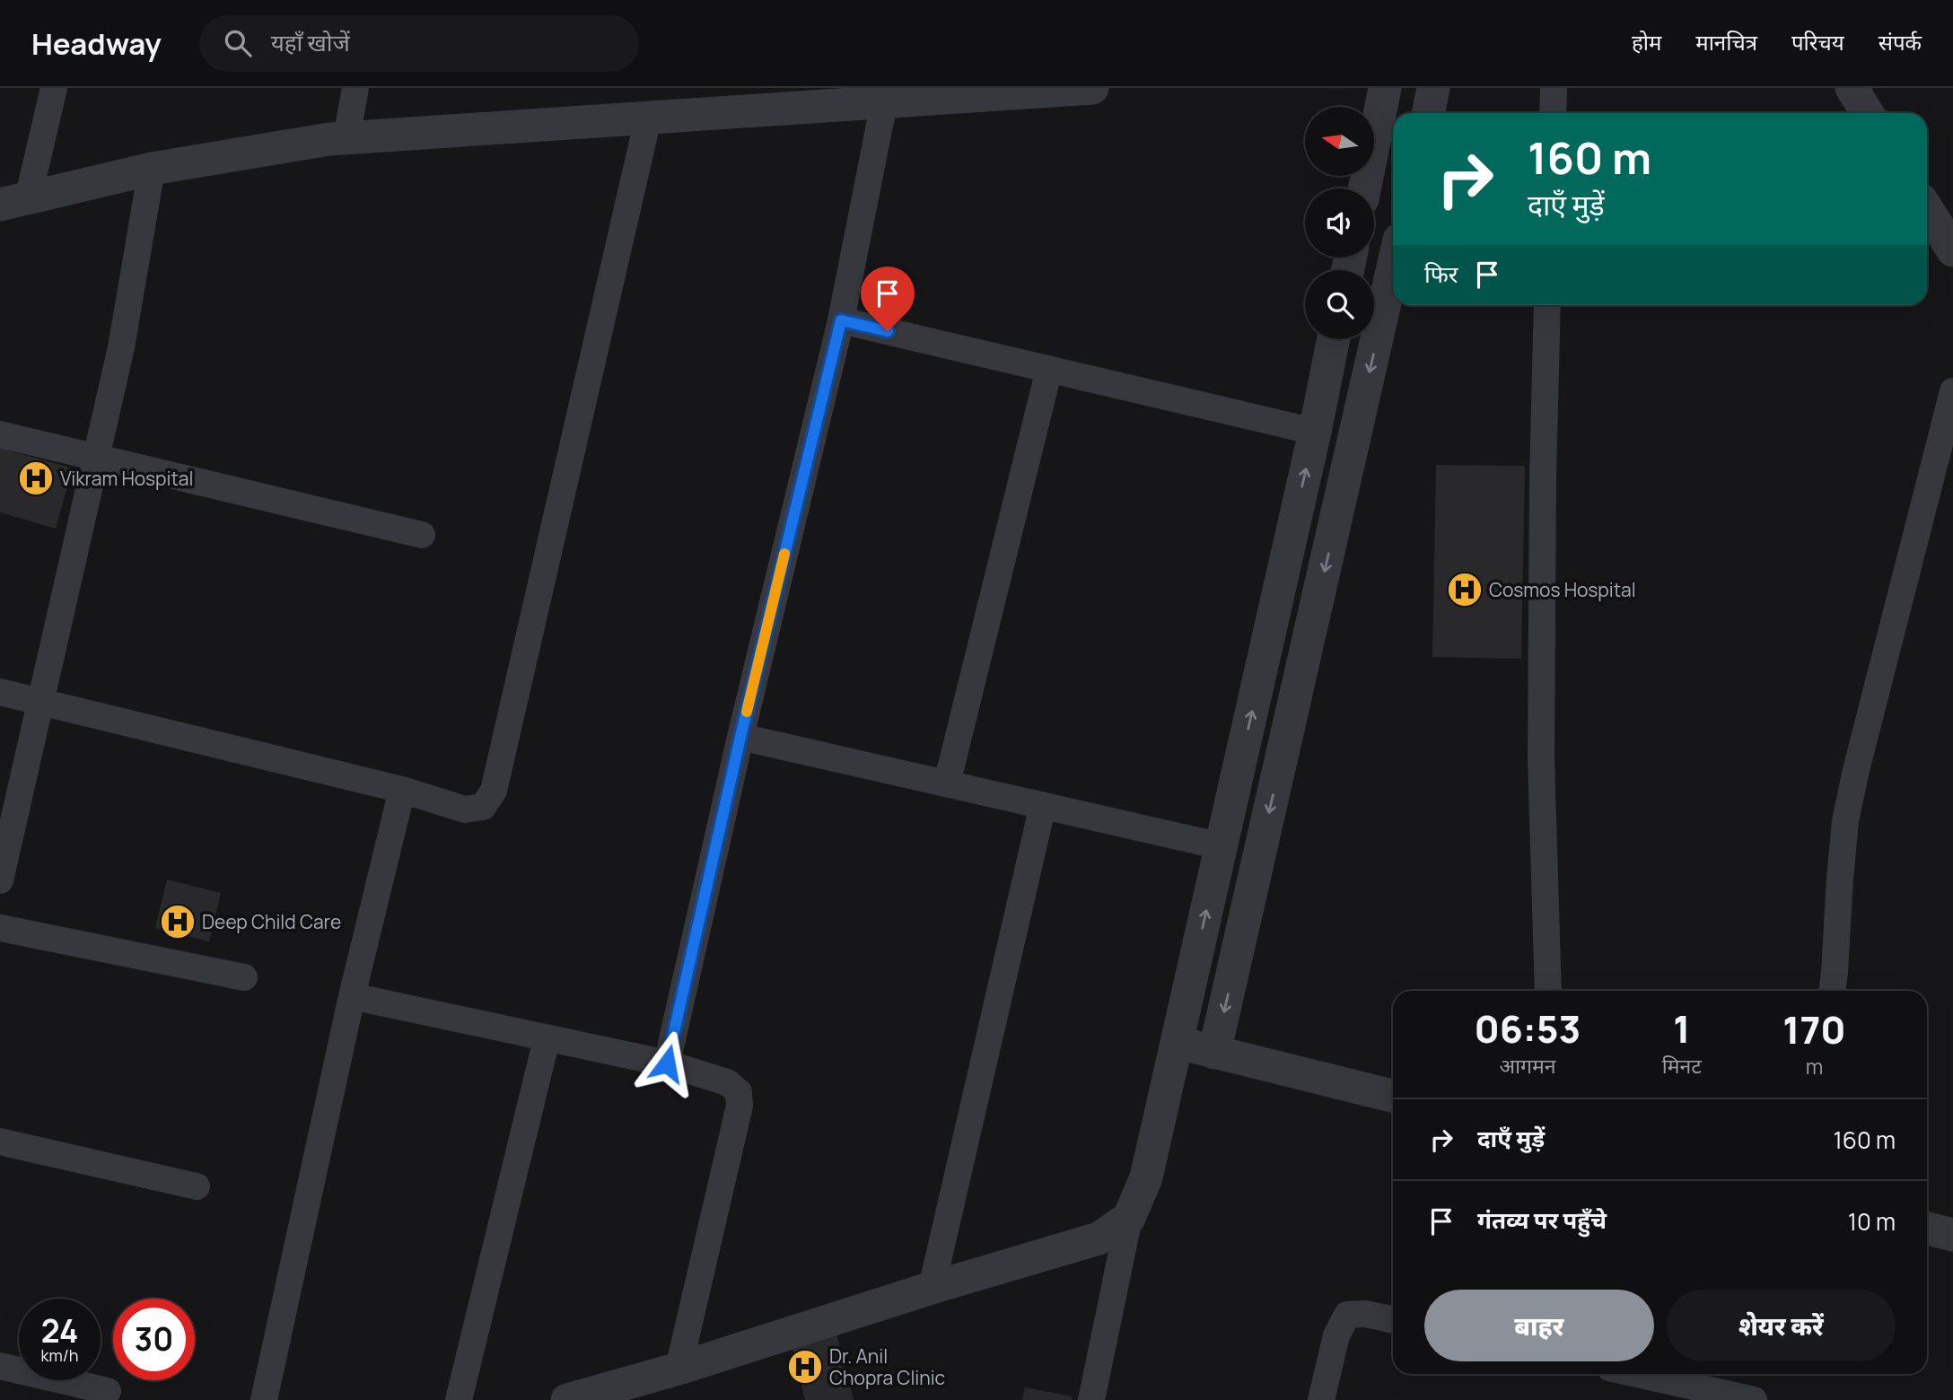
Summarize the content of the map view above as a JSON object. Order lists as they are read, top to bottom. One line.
{"places":{"hospital":["Vikram Hospital","Cosmos Hospital","Deep Child Care","Dr. Anil Chopra Clinic"]},"north":"left","page":{"header":"Headway","search":"यहाँ खोजें","nav":["होम","मानचित्र","परिचय","संपर्क"],"turn":["160 m","दाएँ मुड़ें"],"then":"फिर","eta":["06:53","आगमन","1","मिनट","170","m"],"list":[{"name":"दाएँ मुड़ें","value":"160 m"},{"name":"गंतव्य पर पहुँचे","value":"10 m"}],"buttons":["बाहर","शेयर करें"],"speed":"24 km/h","limit":"30"}}
